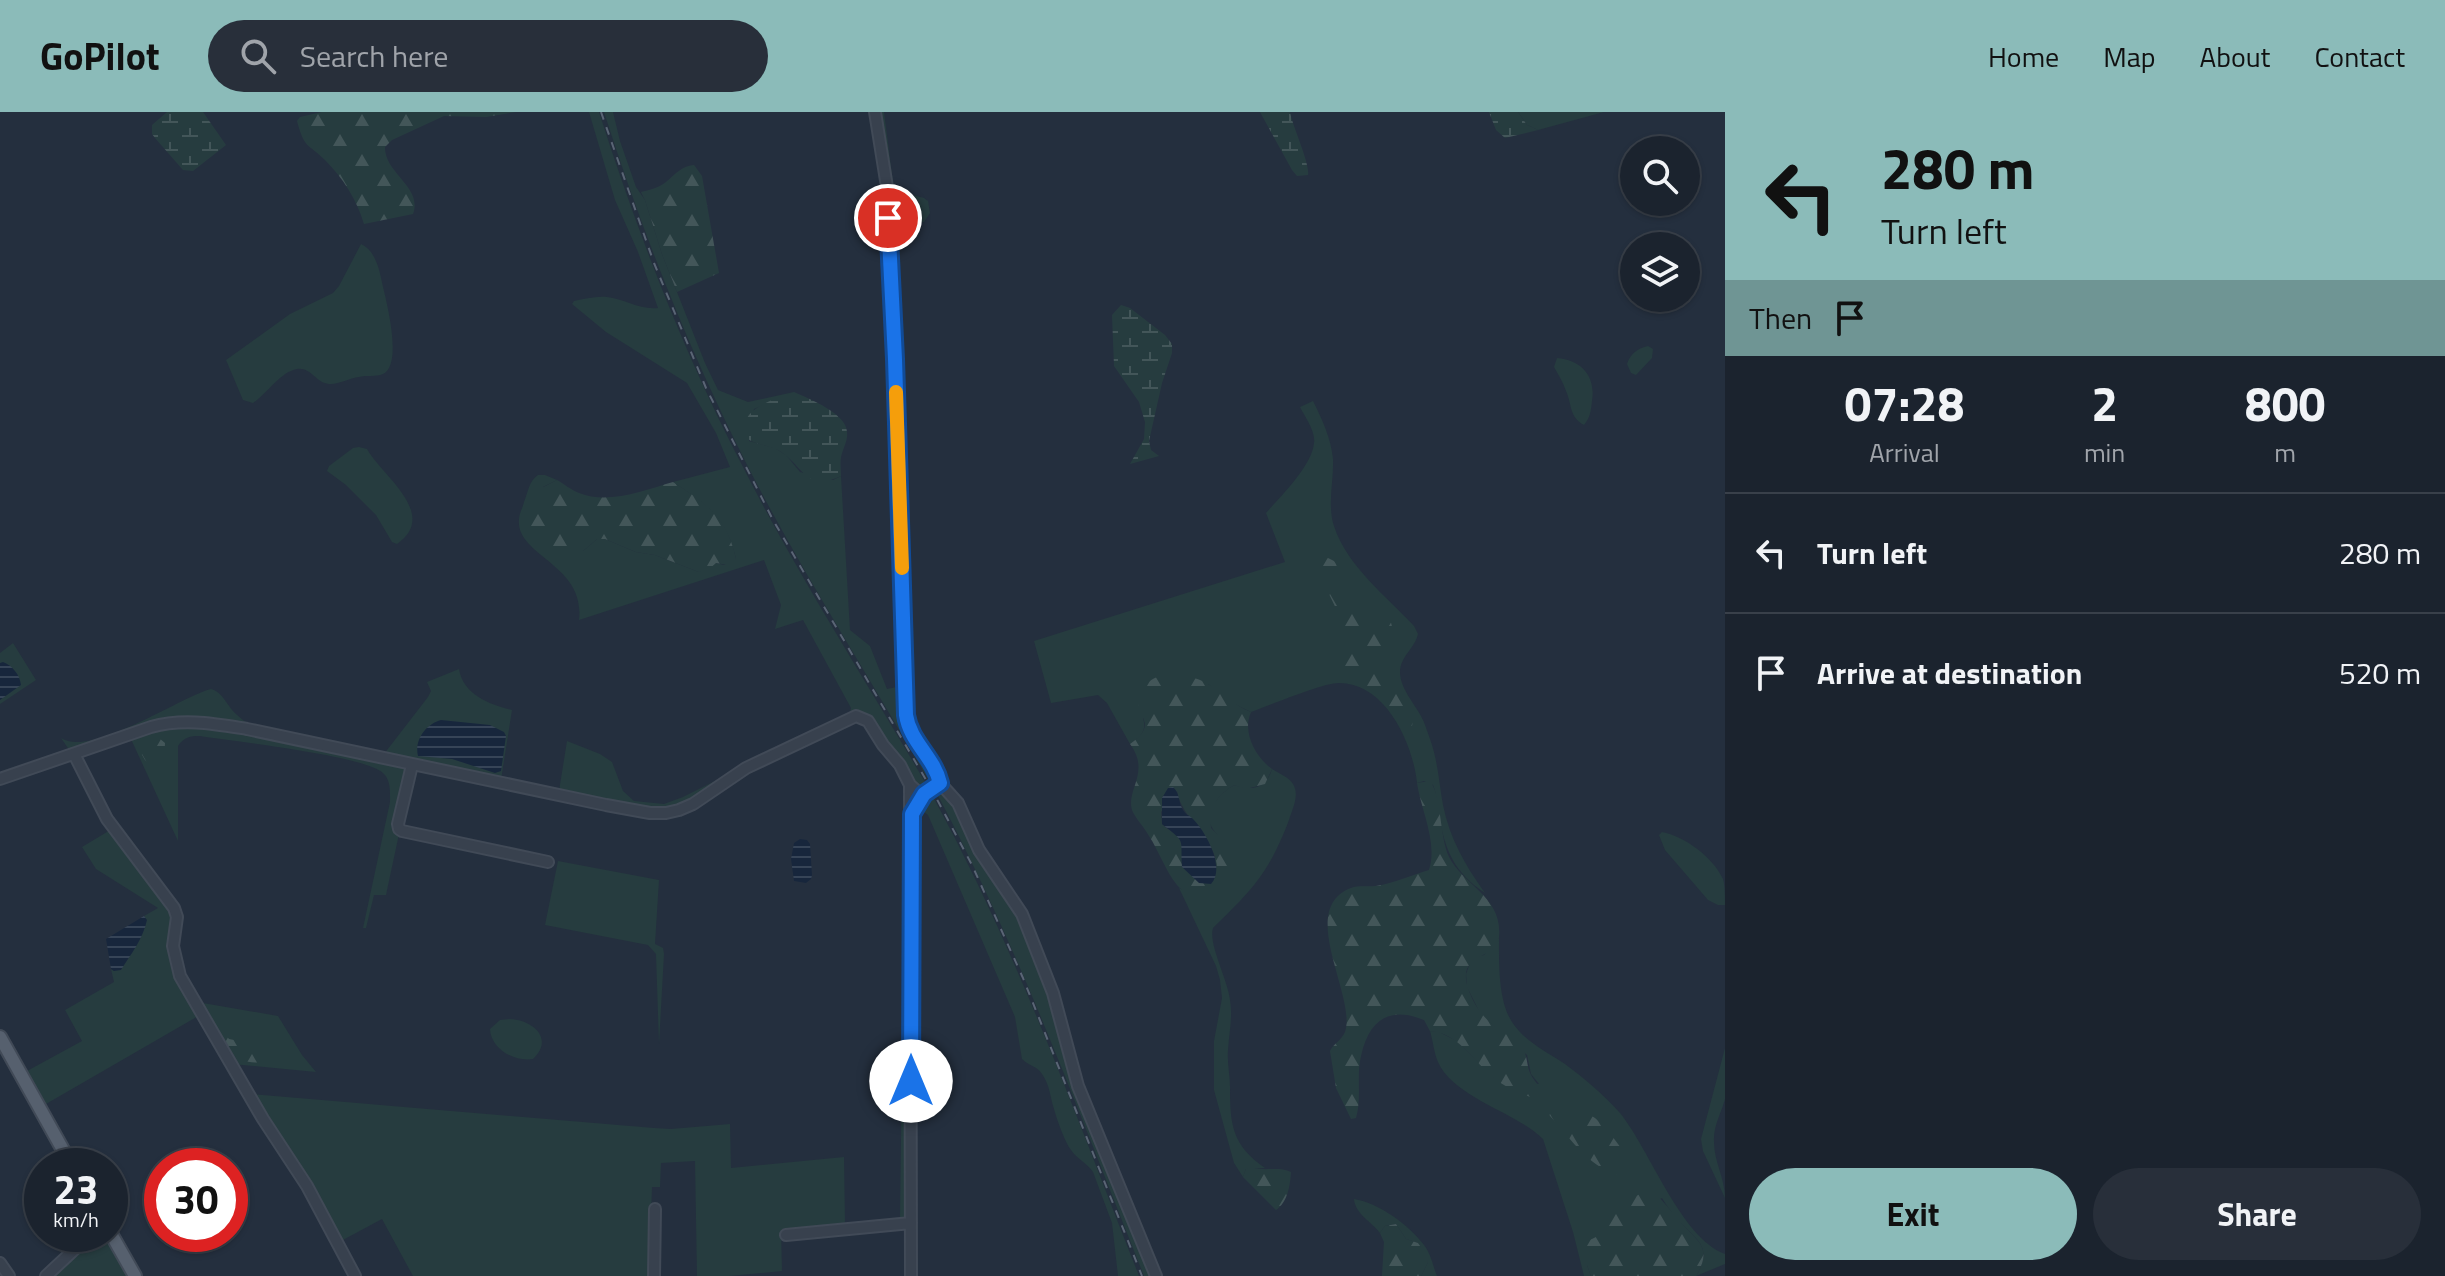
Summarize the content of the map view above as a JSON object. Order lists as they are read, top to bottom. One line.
{"page":{"header":"GoPilot","search":"Search here","nav":["Home","Map","About","Contact"],"turn":["280 m","Turn left"],"then":"Then","eta":["07:28","Arrival","2","min","800","m"],"list":[{"name":"Turn left","value":"280 m"},{"name":"Arrive at destination","value":"520 m"}],"speed":"23 km/h","limit":"30","buttons":["Exit","Share"]}}
